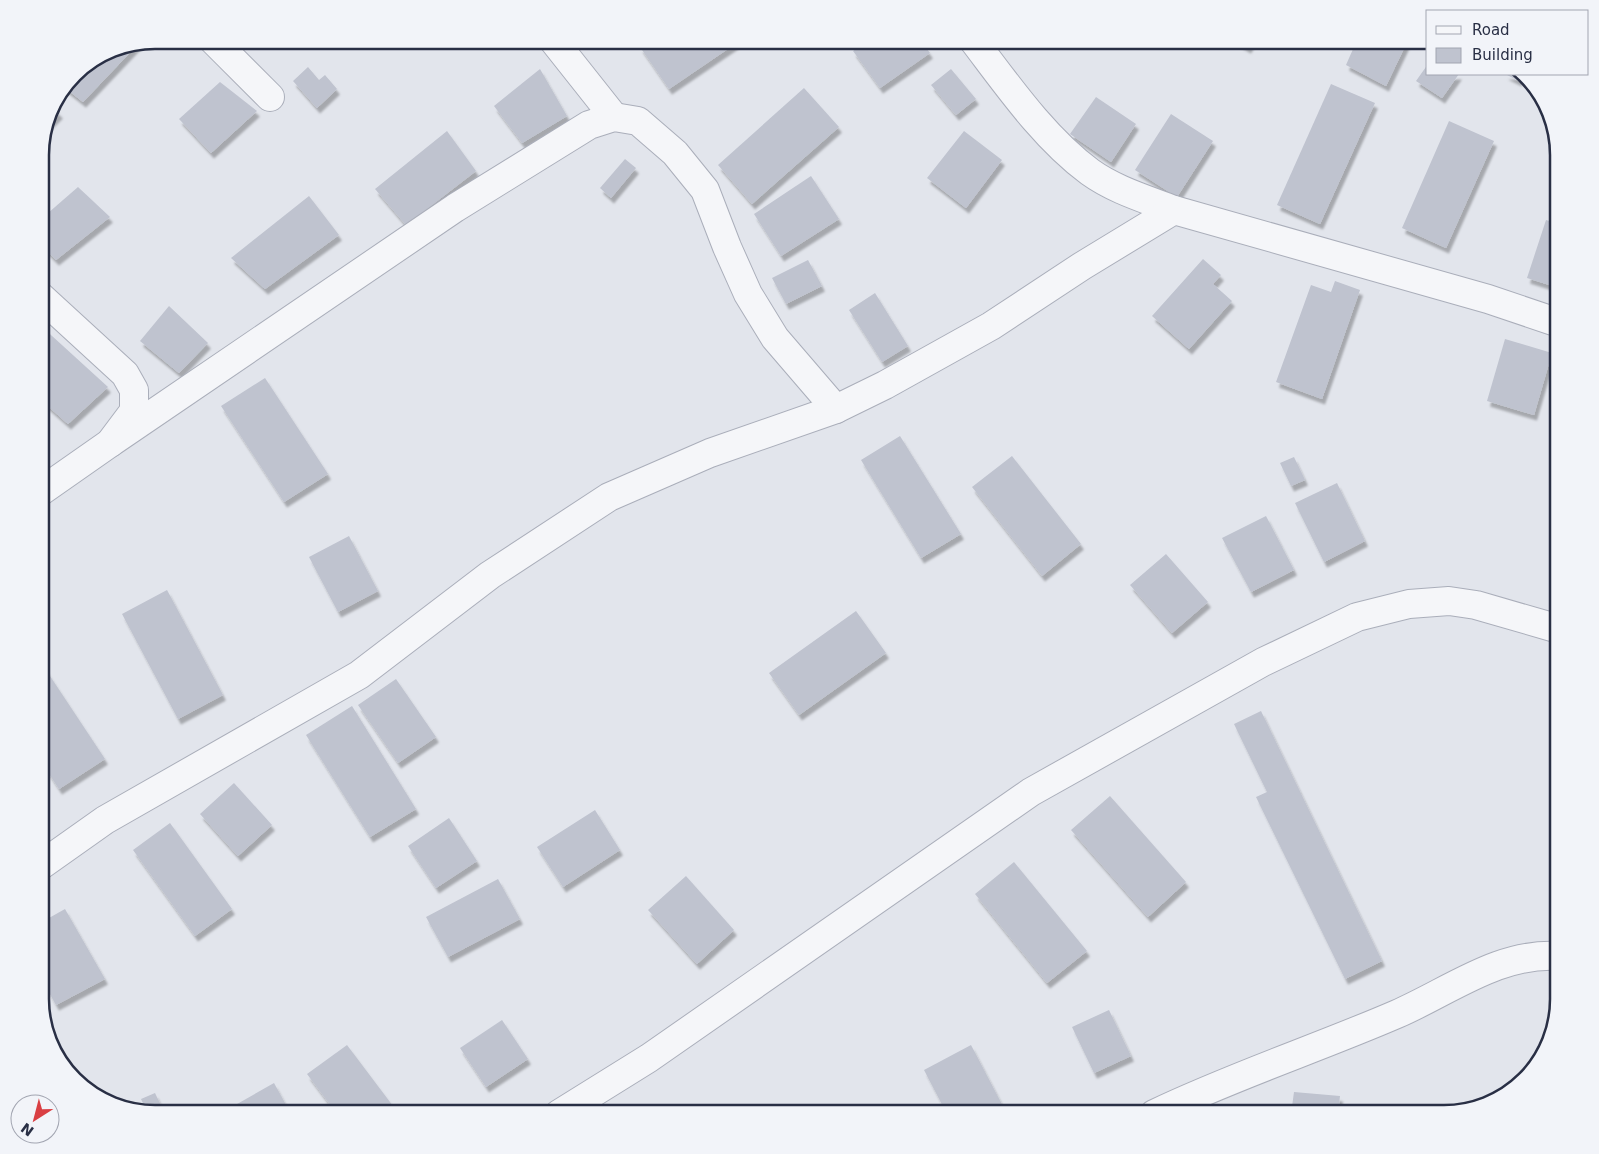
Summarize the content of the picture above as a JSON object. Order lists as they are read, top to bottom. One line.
{"legend":["Road","Building"],"north":"bottom left"}
